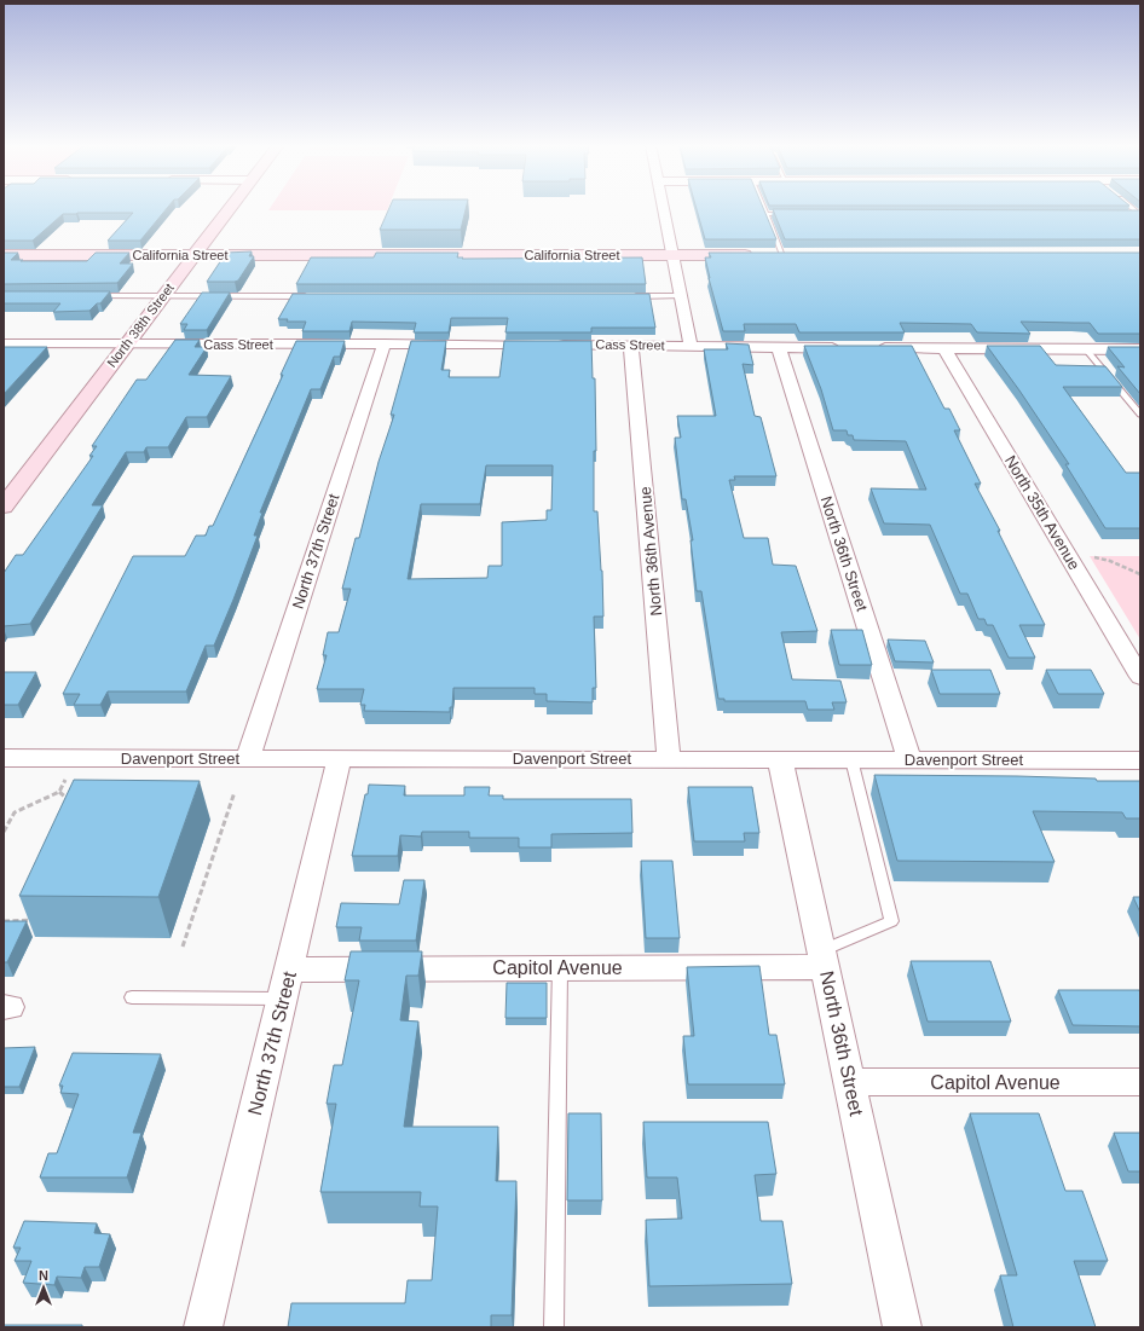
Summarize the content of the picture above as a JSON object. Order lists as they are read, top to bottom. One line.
{"streets":{"street":["California Street","North 38th Street","Cass Street","North 35th Avenue","North 37th Street","North 36th Avenue","North 36th Street","Davenport Street","Capitol Avenue"]},"crossings":[["California Street","North 38th Street"],["North 38th Street","Cass Street"],["Cass Street","North 37th Street"],["Cass Street","North 36th Avenue"],["Cass Street","North 36th Street"],["North 37th Street","Davenport Street"],["North 37th Street","Capitol Avenue"],["North 36th Avenue","Davenport Street"],["North 36th Street","Davenport Street"],["North 36th Street","Capitol Avenue"]],"north":"top"}
